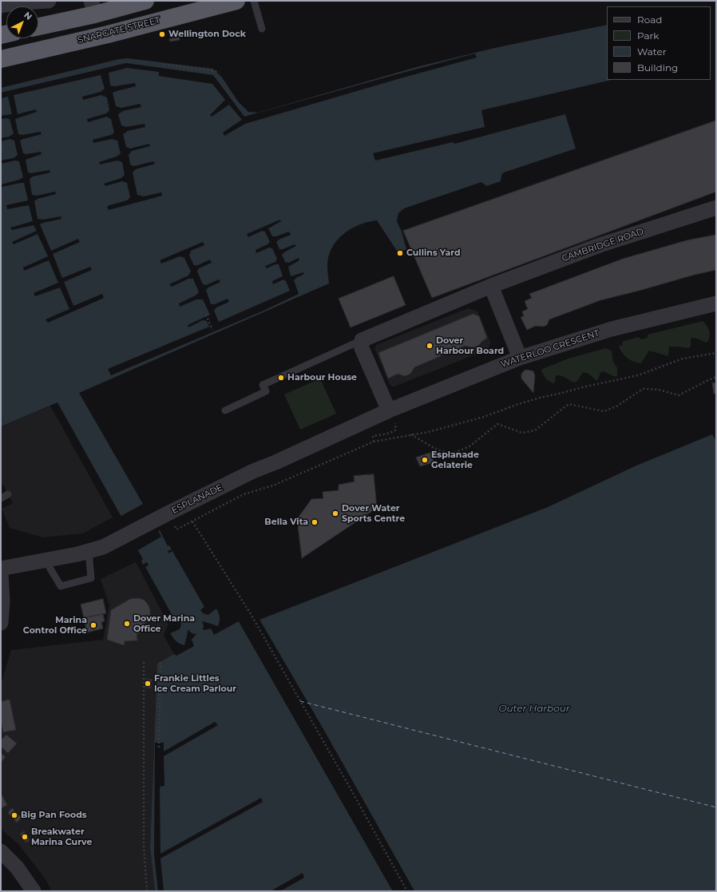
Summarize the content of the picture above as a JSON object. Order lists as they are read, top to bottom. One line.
{"streets":{"highway":["SNARGATE STREET"],"street":["CAMBRIDGE ROAD","WATERLOO CRESCENT","ESPLANADE"]},"crossings":[["WATERLOO CRESCENT","ESPLANADE"]],"water":["Outer Harbour"],"places":["Wellington Dock","Cullins Yard","Dover Harbour Board","Harbour House","Esplanade Gelaterie","Dover Water Sports Centre","Bella Vita","Dover Marina Office","Marina Control Office","Frankie Littles Ice Cream Parlour","Big Pan Foods","Breakwater Marina Curve"],"legend":["Road","Park","Water","Building"],"north":"top right"}
